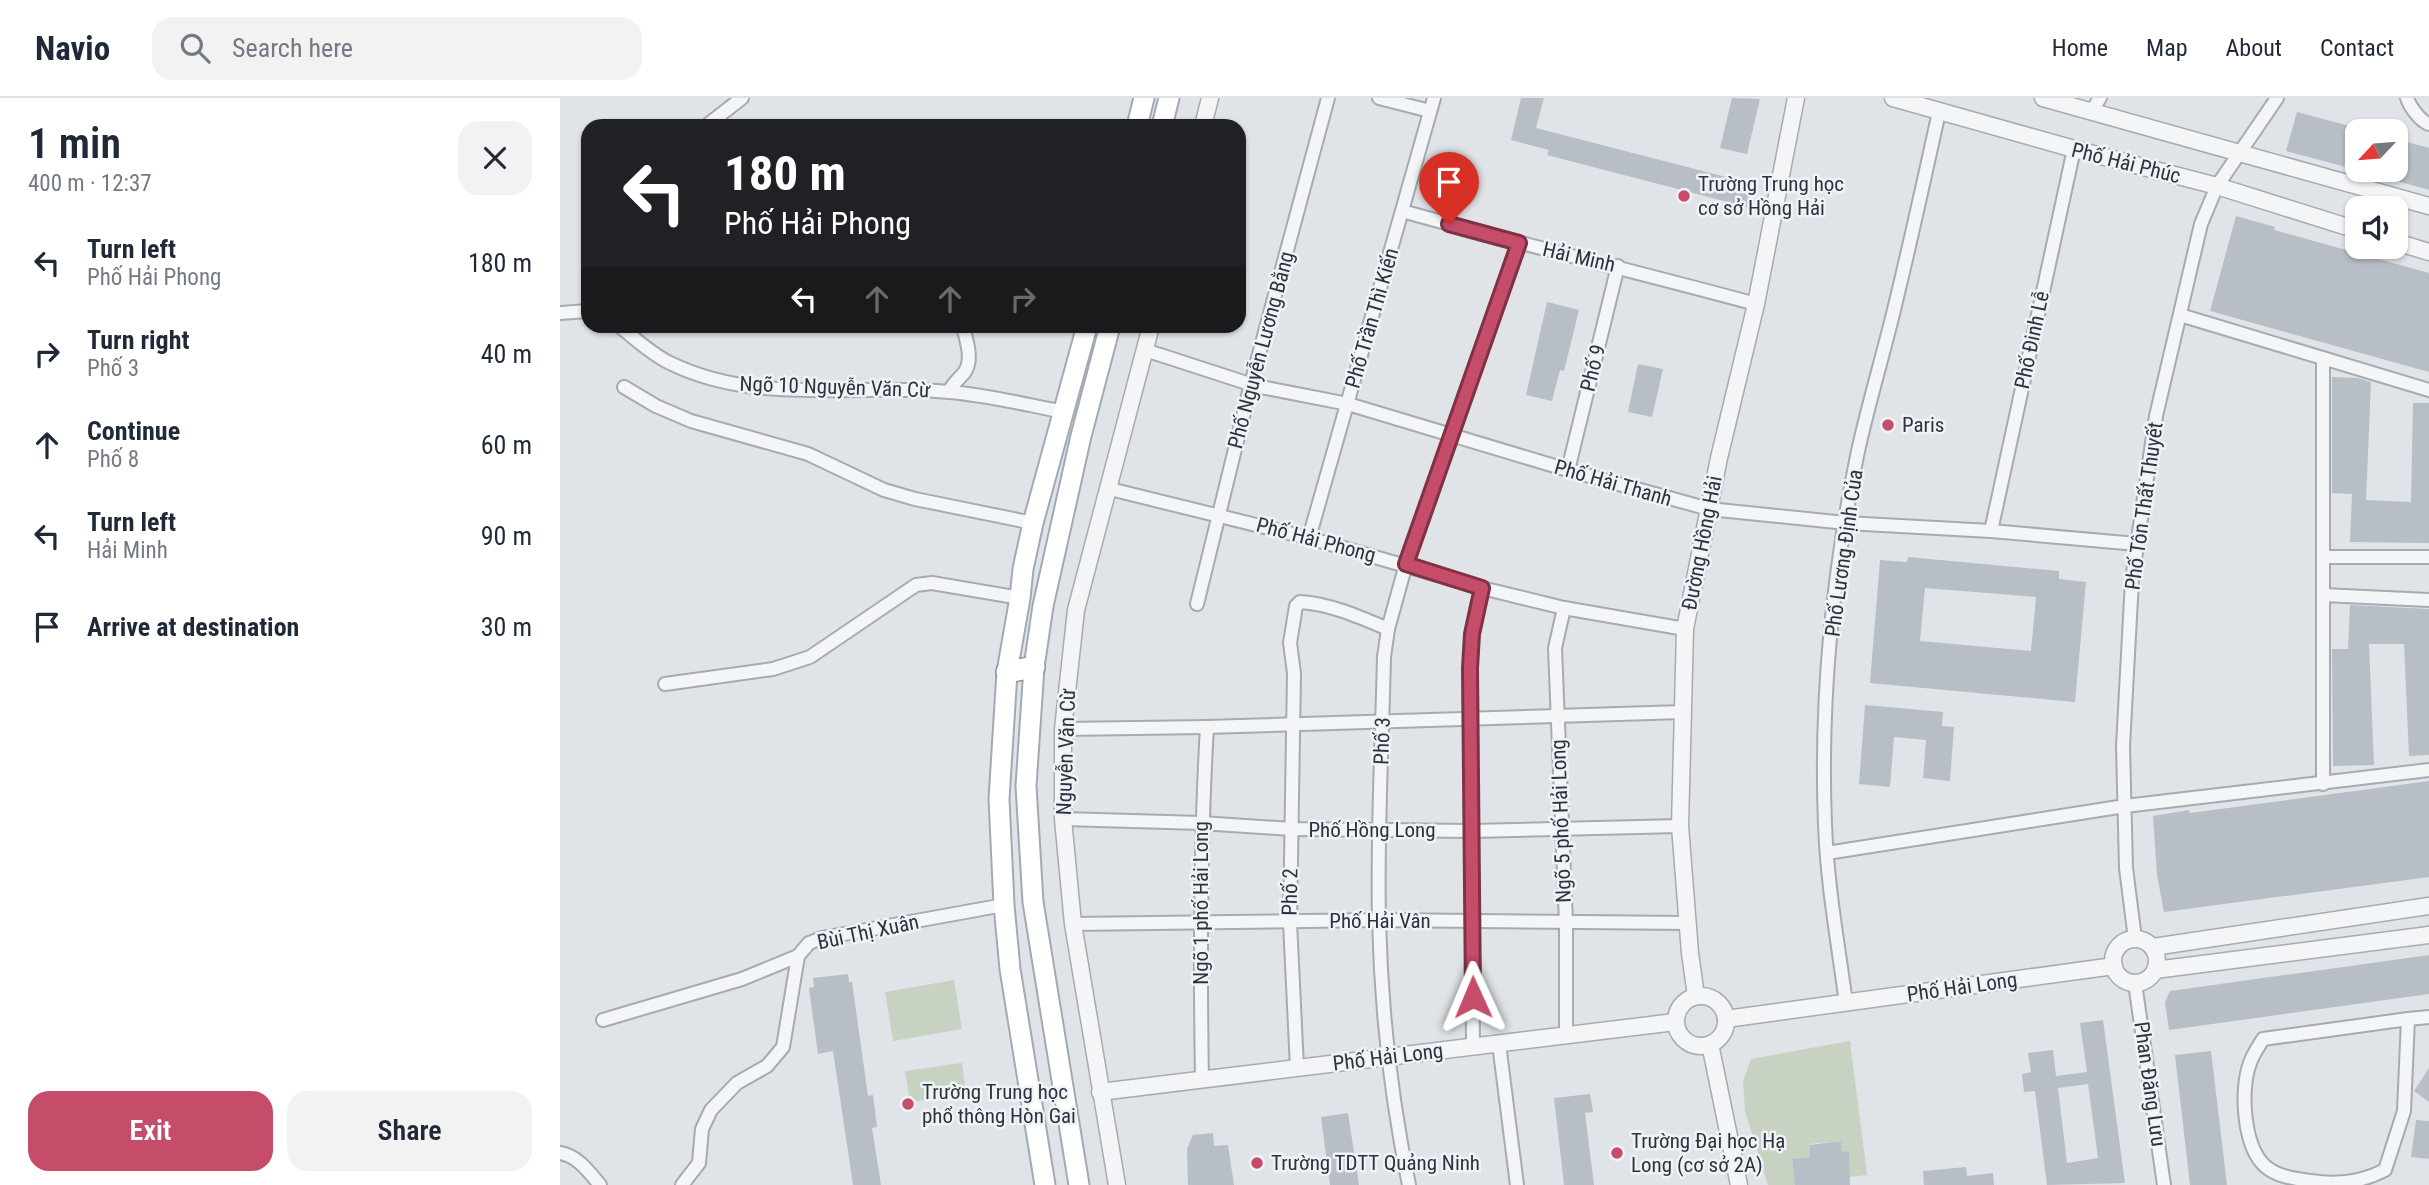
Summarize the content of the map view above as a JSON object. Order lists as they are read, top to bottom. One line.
{"streets":{"main road":["Nguyễn Văn Cừ"],"street":["Phố Hải Phúc","Hải Minh","Phố Trần Thì Kiến","Phố Đinh Lễ","Phố Nguyễn Lương Bằng","Phố 9","Ngõ 10 Nguyễn Văn Cừ","Phố Hải Thanh","Phố Tôn Thất Thuyết","Phố Hải Phong","Đường Hồng Hải","Phố Lương Định Của","Phố 3","Ngõ 5 phố Hải Long","Phố Hồng Long","Phố 2","Ngõ 1 phố Hải Long","Phố Hải Vân","Bùi Thị Xuân","Phố Hải Long","Phan Đăng Lưu"]},"crossings":[["Phố Hải Phúc","Phố Đinh Lễ"],["Phố Hải Phúc","Phố Tôn Thất Thuyết"],["Phố Hải Phúc","Phố Lương Định Của"],["Hải Minh","Phố Trần Thì Kiến"],["Hải Minh","Phố 9"],["Hải Minh","Đường Hồng Hải"],["Hải Minh","Phố 3"],["Phố Trần Thì Kiến","Phố Hải Thanh"],["Phố Trần Thì Kiến","Phố Hải Phong"],["Phố Đinh Lễ","Phố Hải Thanh"],["Phố Nguyễn Lương Bằng","Phố Hải Thanh"],["Phố Nguyễn Lương Bằng","Phố Hải Phong"],["Phố 9","Phố Hải Thanh"],["Phố Hải Thanh","Phố Tôn Thất Thuyết"],["Phố Hải Thanh","Đường Hồng Hải"],["Phố Hải Thanh","Phố Lương Định Của"],["Phố Hải Thanh","Phố 3"],["Phố Hải Thanh","Nguyễn Văn Cừ"],["Phố Tôn Thất Thuyết","Phố Hải Long"],["Phố Tôn Thất Thuyết","Phan Đăng Lưu"],["Phố Hải Phong","Đường Hồng Hải"],["Phố Hải Phong","Phố 3"],["Phố Hải Phong","Nguyễn Văn Cừ"],["Phố Hải Phong","Ngõ 5 phố Hải Long"],["Đường Hồng Hải","Phố Hồng Long"],["Đường Hồng Hải","Phố Hải Vân"],["Đường Hồng Hải","Phố Hải Long"],["Phố Lương Định Của","Phố Hải Long"],["Phố 3","Phố Hồng Long"],["Phố 3","Phố 2"],["Phố 3","Phố Hải Vân"],["Phố 3","Phố Hải Long"],["Nguyễn Văn Cừ","Phố Hồng Long"],["Nguyễn Văn Cừ","Phố Hải Vân"],["Nguyễn Văn Cừ","Phố Hải Long"],["Ngõ 5 phố Hải Long","Phố Hồng Long"],["Ngõ 5 phố Hải Long","Phố Hải Vân"],["Ngõ 5 phố Hải Long","Phố Hải Long"],["Phố Hồng Long","Phố 2"],["Phố Hồng Long","Ngõ 1 phố Hải Long"],["Phố 2","Phố Hải Vân"],["Phố 2","Phố Hải Long"],["Ngõ 1 phố Hải Long","Phố Hải Vân"],["Ngõ 1 phố Hải Long","Phố Hải Long"],["Phố Hải Long","Phan Đăng Lưu"]],"places":["Trường Trung học cơ sở Hồng Hải","Paris","Trường Trung học phổ thông Hòn Gai","Trường Đại học Hạ Long (cơ sở 2A)","Trường TDTT Quảng Ninh"],"north":"bottom left","page":{"header":"Navio","search":"Search here","nav":["Home","Map","About","Contact"],"heading":["1 min","400 m · 12:37"],"turn":["180 m","Phố Hải Phong"],"list":[{"name":"Turn left","note":"Phố Hải Phong","value":"180 m"},{"name":"Turn right","note":"Phố 3","value":"40 m"},{"name":"Continue","note":"Phố 8","value":"60 m"},{"name":"Turn left","note":"Hải Minh","value":"90 m"},{"name":"Arrive at destination","value":"30 m"}],"buttons":["Exit","Share"]}}
